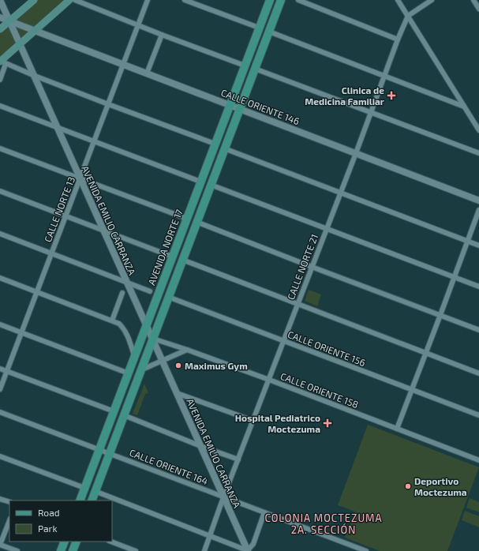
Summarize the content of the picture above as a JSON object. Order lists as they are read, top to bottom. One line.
{"streets":{"main road":["AVENIDA NORTE 17"],"street":["CALLE ORIENTE 146","CALLE NORTE 13","AVENIDA EMILIO CARRANZA","CALLE NORTE 21","CALLE ORIENTE 156","CALLE ORIENTE 158","CALLE ORIENTE 164"]},"crossings":[["CALLE ORIENTE 146","CALLE NORTE 13"],["CALLE ORIENTE 146","AVENIDA EMILIO CARRANZA"],["CALLE ORIENTE 146","AVENIDA NORTE 17"],["CALLE ORIENTE 146","CALLE NORTE 21"],["CALLE NORTE 13","AVENIDA EMILIO CARRANZA"],["AVENIDA EMILIO CARRANZA","AVENIDA NORTE 17"],["AVENIDA EMILIO CARRANZA","CALLE NORTE 21"],["AVENIDA EMILIO CARRANZA","CALLE ORIENTE 158"],["AVENIDA EMILIO CARRANZA","CALLE ORIENTE 164"],["AVENIDA NORTE 17","CALLE ORIENTE 164"],["CALLE NORTE 21","CALLE ORIENTE 156"],["CALLE NORTE 21","CALLE ORIENTE 158"],["CALLE NORTE 21","CALLE ORIENTE 164"]],"districts":["COLONIA MOCTEZUMA 2A. SECCIÓN"],"places":{"health":["Clinica de Medicina Familiar","Hospital Pediatrico Moctezuma"],"other":["Maximus Gym","Deportivo Moctezuma"]},"legend":["Road","Park"]}
